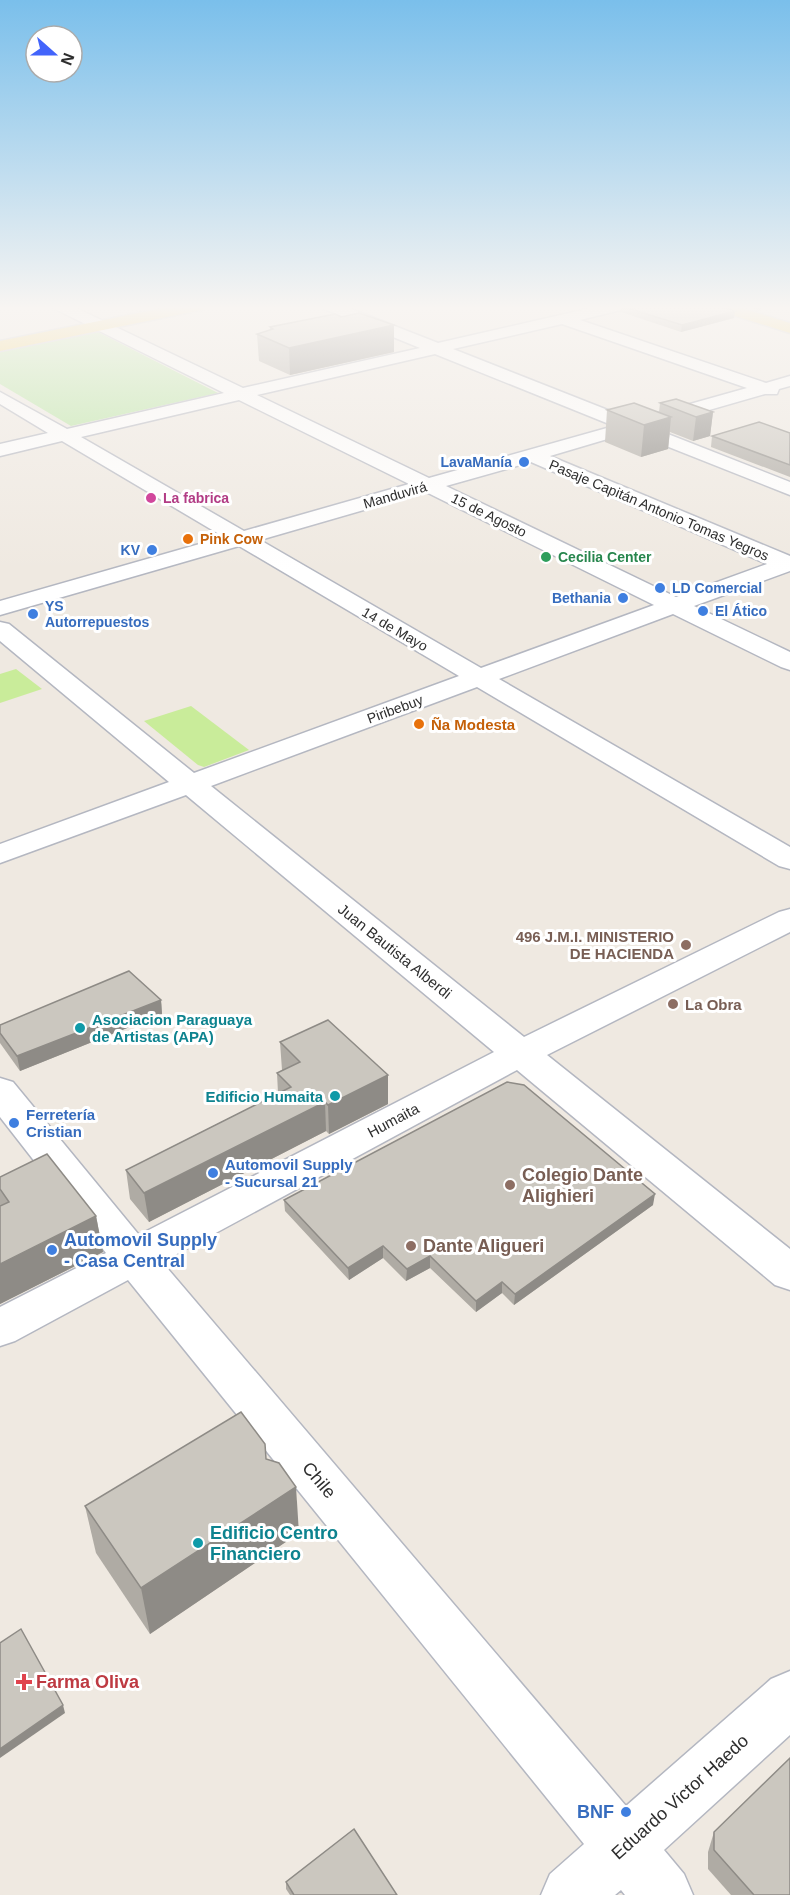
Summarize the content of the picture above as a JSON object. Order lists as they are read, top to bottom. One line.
{"streets":{"street":["Manduvirá","Pasaje Capitán Antonio Tomas Yegros","15 de Agosto","14 de Mayo","Piribebuy","Juan Bautista Alberdi","Humaita","Chile","Eduardo Victor Haedo"]},"crossings":[["Manduvirá","Pasaje Capitán Antonio Tomas Yegros"],["Manduvirá","15 de Agosto"],["Manduvirá","14 de Mayo"],["Pasaje Capitán Antonio Tomas Yegros","Piribebuy"],["15 de Agosto","Piribebuy"],["14 de Mayo","Piribebuy"],["Piribebuy","Juan Bautista Alberdi"],["Juan Bautista Alberdi","Humaita"],["Humaita","Chile"],["Chile","Eduardo Victor Haedo"]],"places":{"other":["LavaManía","La fabrica","Pink Cow","KV","Cecilia Center","LD Comercial","Bethania","El Ático","YS Autorrepuestos","Ña Modesta","496 J.M.I. MINISTERIO DE HACIENDA","La Obra","Asociacion Paraguaya de Artistas (APA)","Edificio Humaita","Ferretería Cristian","Automovil Supply - Sucursal 21","Colegio Dante Alighieri","Dante Aligueri","Automovil Supply - Casa Central","Ediﬁcio Centro Financiero","BNF"],"health":["Farma Oliva"]},"north":"right"}
